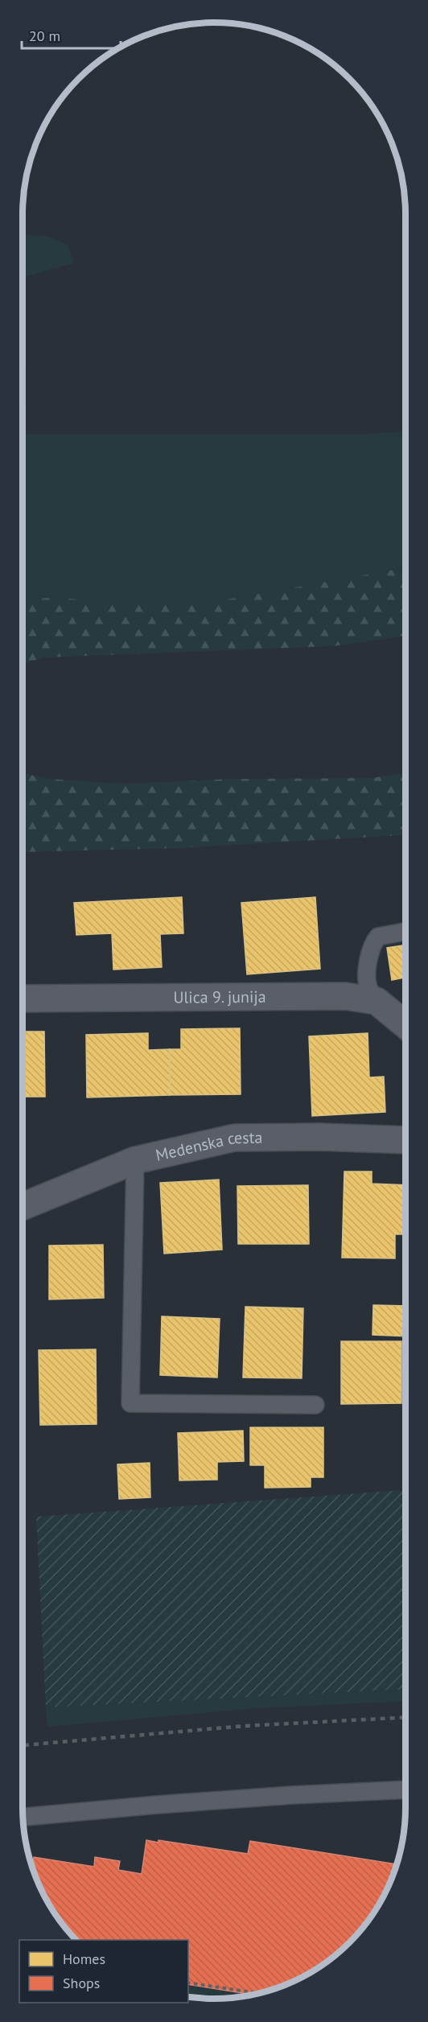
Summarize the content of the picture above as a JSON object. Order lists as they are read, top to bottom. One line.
{"streets":{"street":["Ulica 9. junija","Medenska cesta"]},"legend":["Homes","Shops"],"scale_bar":"20 m"}
